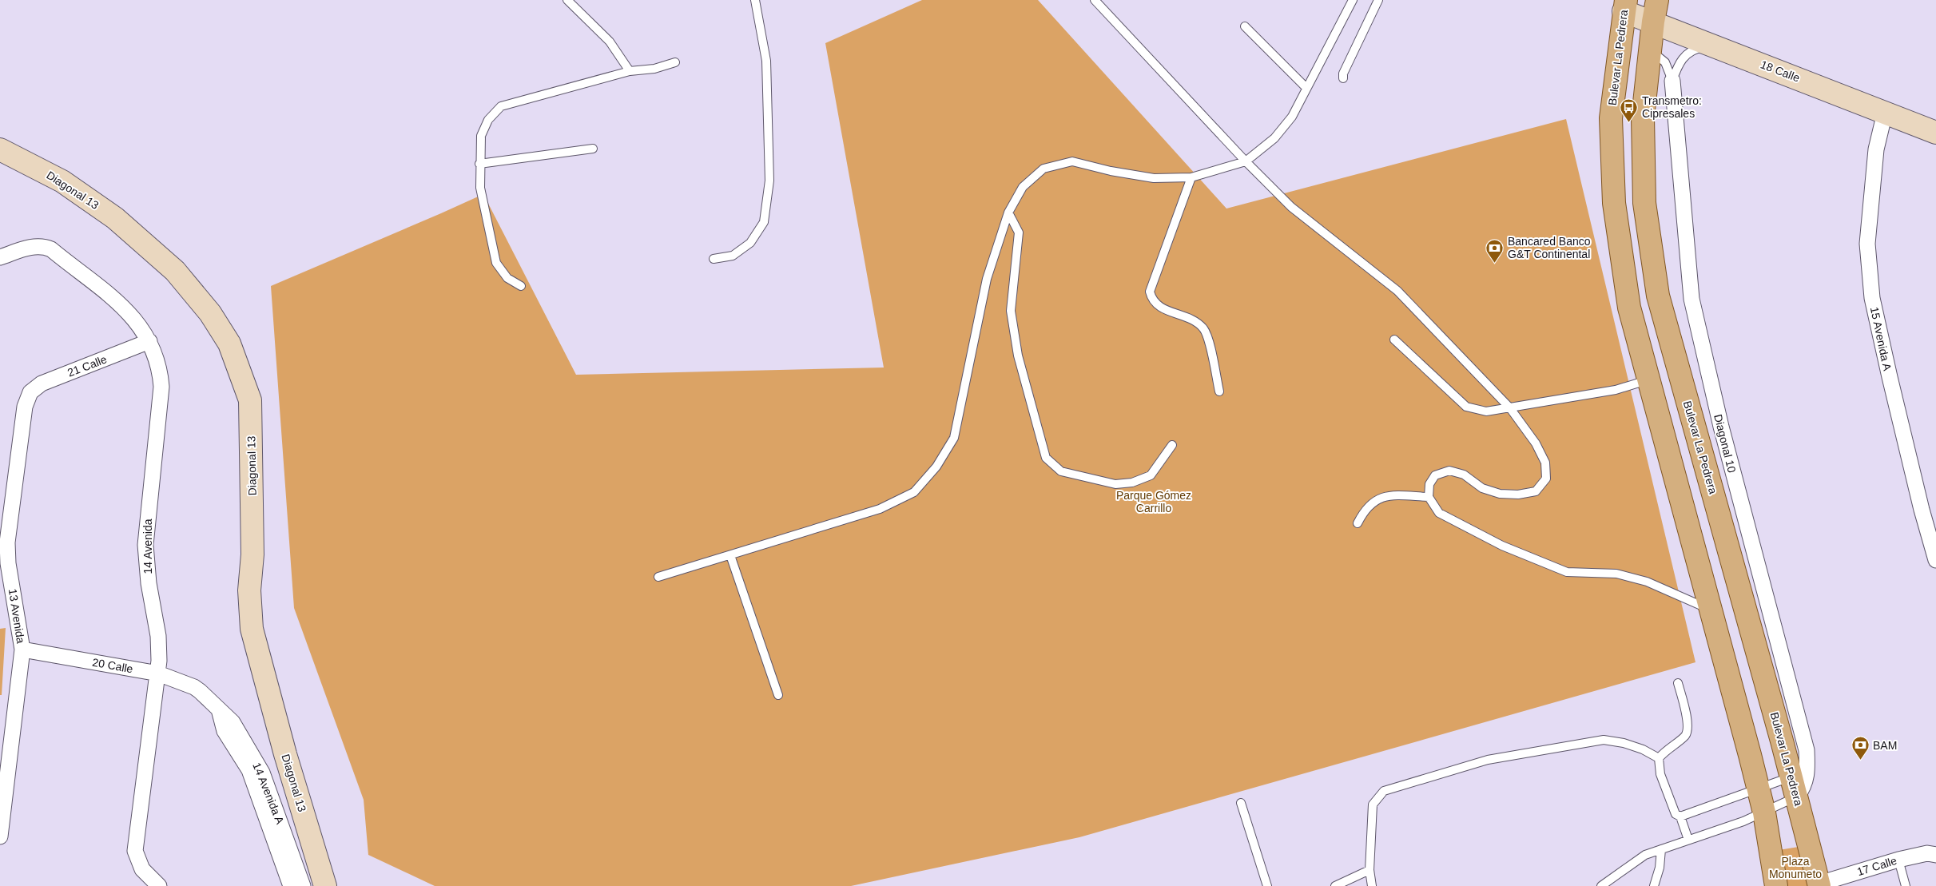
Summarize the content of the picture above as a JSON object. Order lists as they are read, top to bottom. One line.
{"streets":{"main road":["Bulevar La Pedrera"],"street":["18 Calle","Diagonal 13","15 Avenida A","21 Calle","Diagonal 10","14 Avenida","13 Avenida","20 Calle","14 Avenida A","17 Calle"]},"crossings":[["Bulevar La Pedrera","18 Calle"],["Bulevar La Pedrera","Diagonal 10"],["Bulevar La Pedrera","17 Calle"],["18 Calle","15 Avenida A"],["21 Calle","14 Avenida"],["21 Calle","13 Avenida"],["14 Avenida","20 Calle"],["13 Avenida","20 Calle"],["20 Calle","14 Avenida A"]],"parks":["Parque Gómez Carrillo","Plaza Monumeto"],"places":{"bus stop":["Transmetro: Cipresales"],"bank":["Bancared Banco G&T Continental","BAM"]}}
